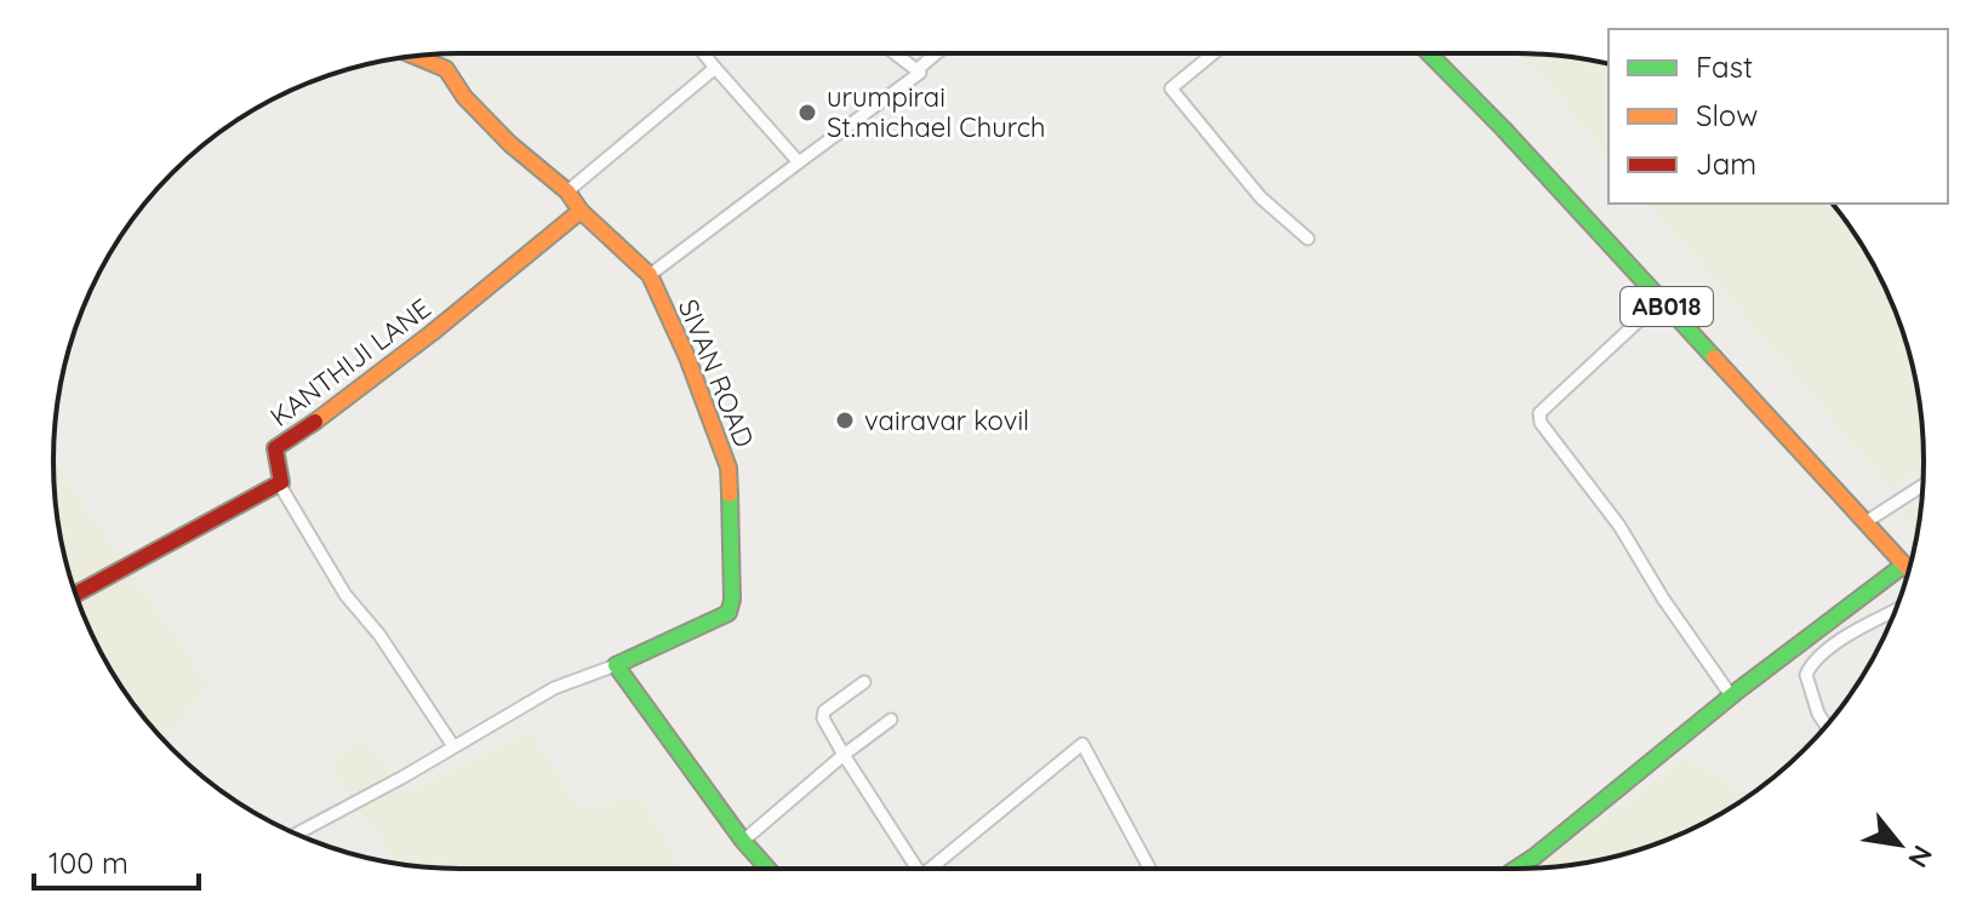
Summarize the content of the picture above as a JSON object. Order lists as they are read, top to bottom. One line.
{"streets":{"street":["AB018","KANTHIJI LANE","SIVAN ROAD"]},"crossings":[["KANTHIJI LANE","SIVAN ROAD"]],"places":["urumpirai St.michael Church","vairavar kovil"],"legend":["Fast","Slow","Jam"],"scale_bar":"100 m","north":"bottom right"}
